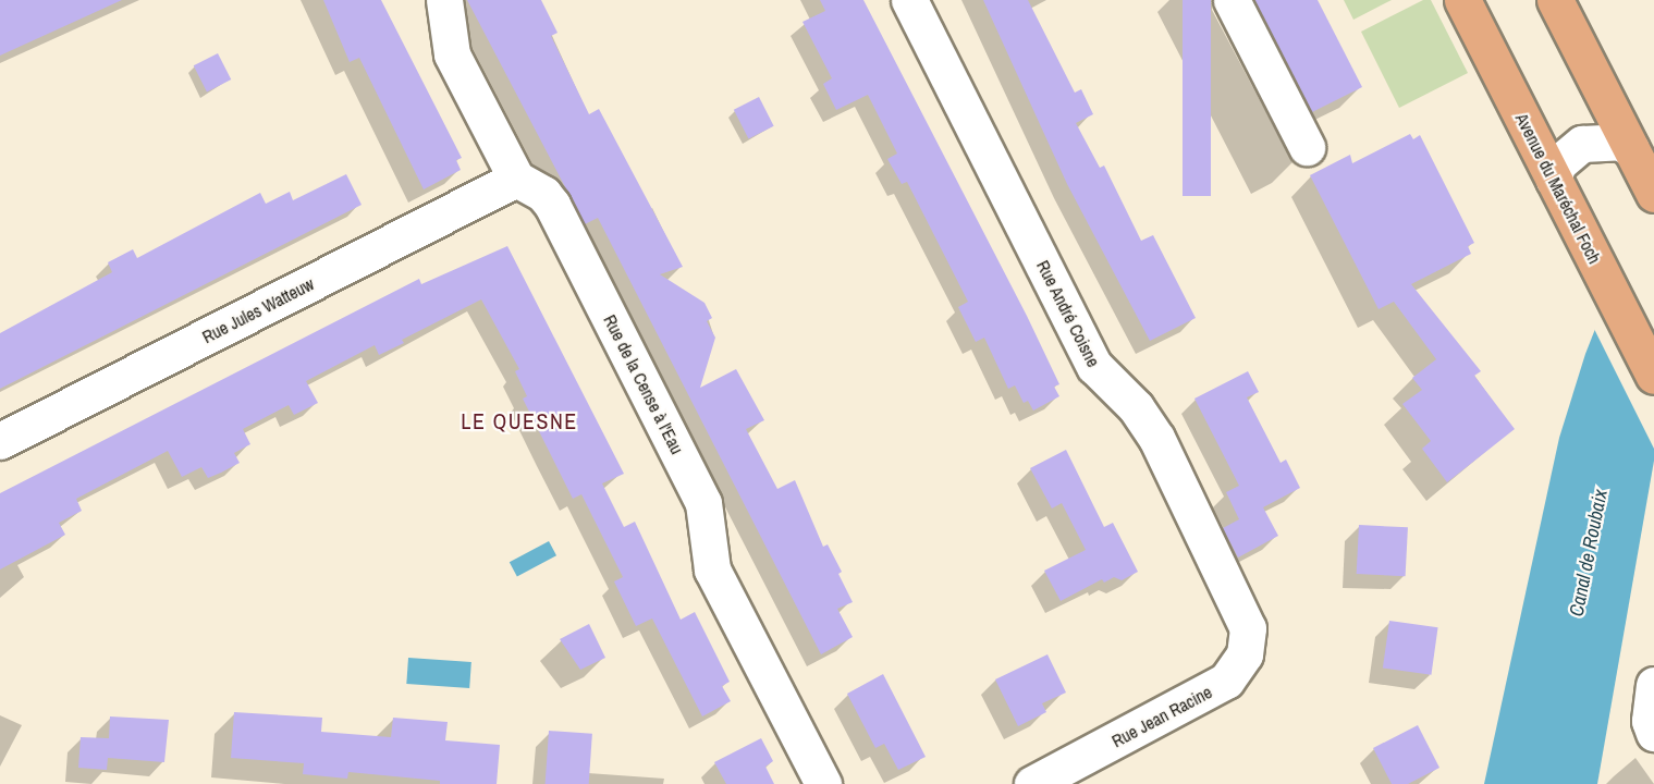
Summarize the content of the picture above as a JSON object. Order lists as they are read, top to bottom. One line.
{"streets":{"main road":["Avenue du Maréchal Foch"],"street":["Rue Jules Watteuw","Rue André Coisne","Rue de la Cense à l'Eau","Rue Jean Racine"]},"crossings":[["Rue Jules Watteuw","Rue de la Cense à l'Eau"],["Rue André Coisne","Rue Jean Racine"]],"districts":["LE QUESNE"],"water":["Canal de Roubaix"]}
